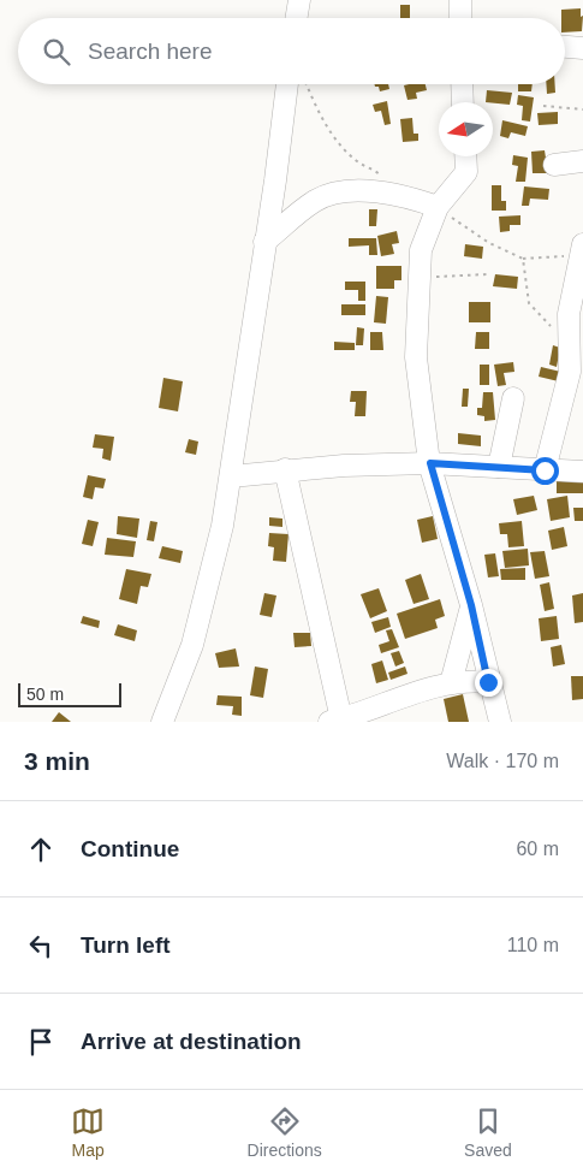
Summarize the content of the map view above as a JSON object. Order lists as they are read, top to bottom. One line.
{"scale_bar":"50 m","north":"left","page":{"search":"Search here","scale":"50 m","heading":["3 min","Walk · 170 m"],"list":[["Continue","60 m"],["Turn left","110 m"],"Arrive at destination"],"nav":["Map","Directions","Saved"]}}
